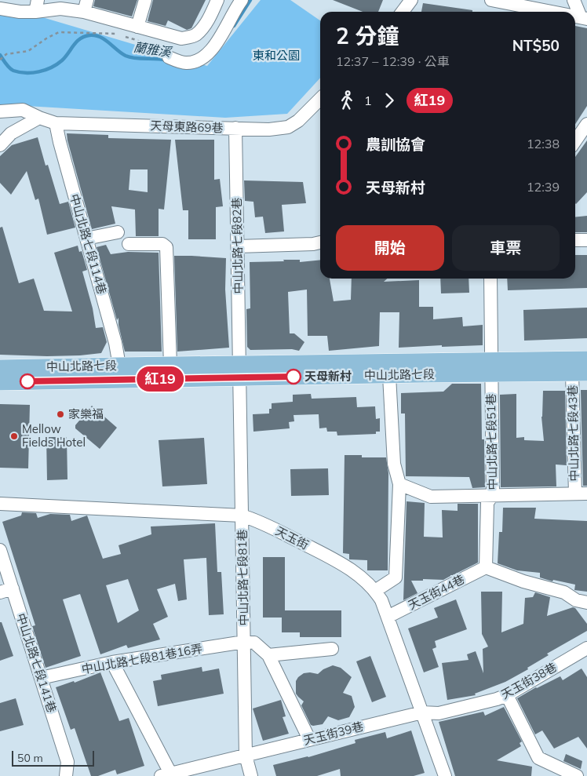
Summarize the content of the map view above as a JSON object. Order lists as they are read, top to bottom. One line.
{"streets":{"main road":["中山北路七段"],"street":["天母東路69巷","中山北路七段114巷","中山北路七段82巷","中山北路七段43巷","中山北路七段51巷","天玉街","中山北路七段81巷","天玉街44巷","中山北路七段81巷16弄","中山北路七段141巷","天玉街38巷","天玉街39巷"]},"crossings":[["天母東路69巷","中山北路七段114巷"],["天母東路69巷","中山北路七段82巷"],["中山北路七段114巷","中山北路七段"],["中山北路七段82巷","中山北路七段"],["中山北路七段82巷","中山北路七段81巷"],["中山北路七段","中山北路七段43巷"],["中山北路七段","中山北路七段51巷"],["中山北路七段","中山北路七段81巷"],["中山北路七段51巷","天玉街44巷"],["天玉街","中山北路七段81巷"],["天玉街","天玉街44巷"],["天玉街","天玉街38巷"],["天玉街","天玉街39巷"],["中山北路七段81巷","中山北路七段81巷16弄"],["中山北路七段81巷","天玉街39巷"],["中山北路七段81巷16弄","中山北路七段141巷"],["天玉街38巷","天玉街39巷"]],"water":["蘭雅溪"],"parks":["東和公園"],"places":["天母新村","家樂福","Mellow Fields Hotel"],"lines":["bus line 紅19"],"scale_bar":"50 m","page":{"on_map":"紅19","heading":["2 分鐘","12:37 – 12:39 · 公車","NT$50"],"legs":["1","紅19"],"list":[{"name":"農訓協會","value":"12:38"},{"name":"天母新村","value":"12:39"}],"buttons":["開始","車票"],"scale":"50 m"}}
